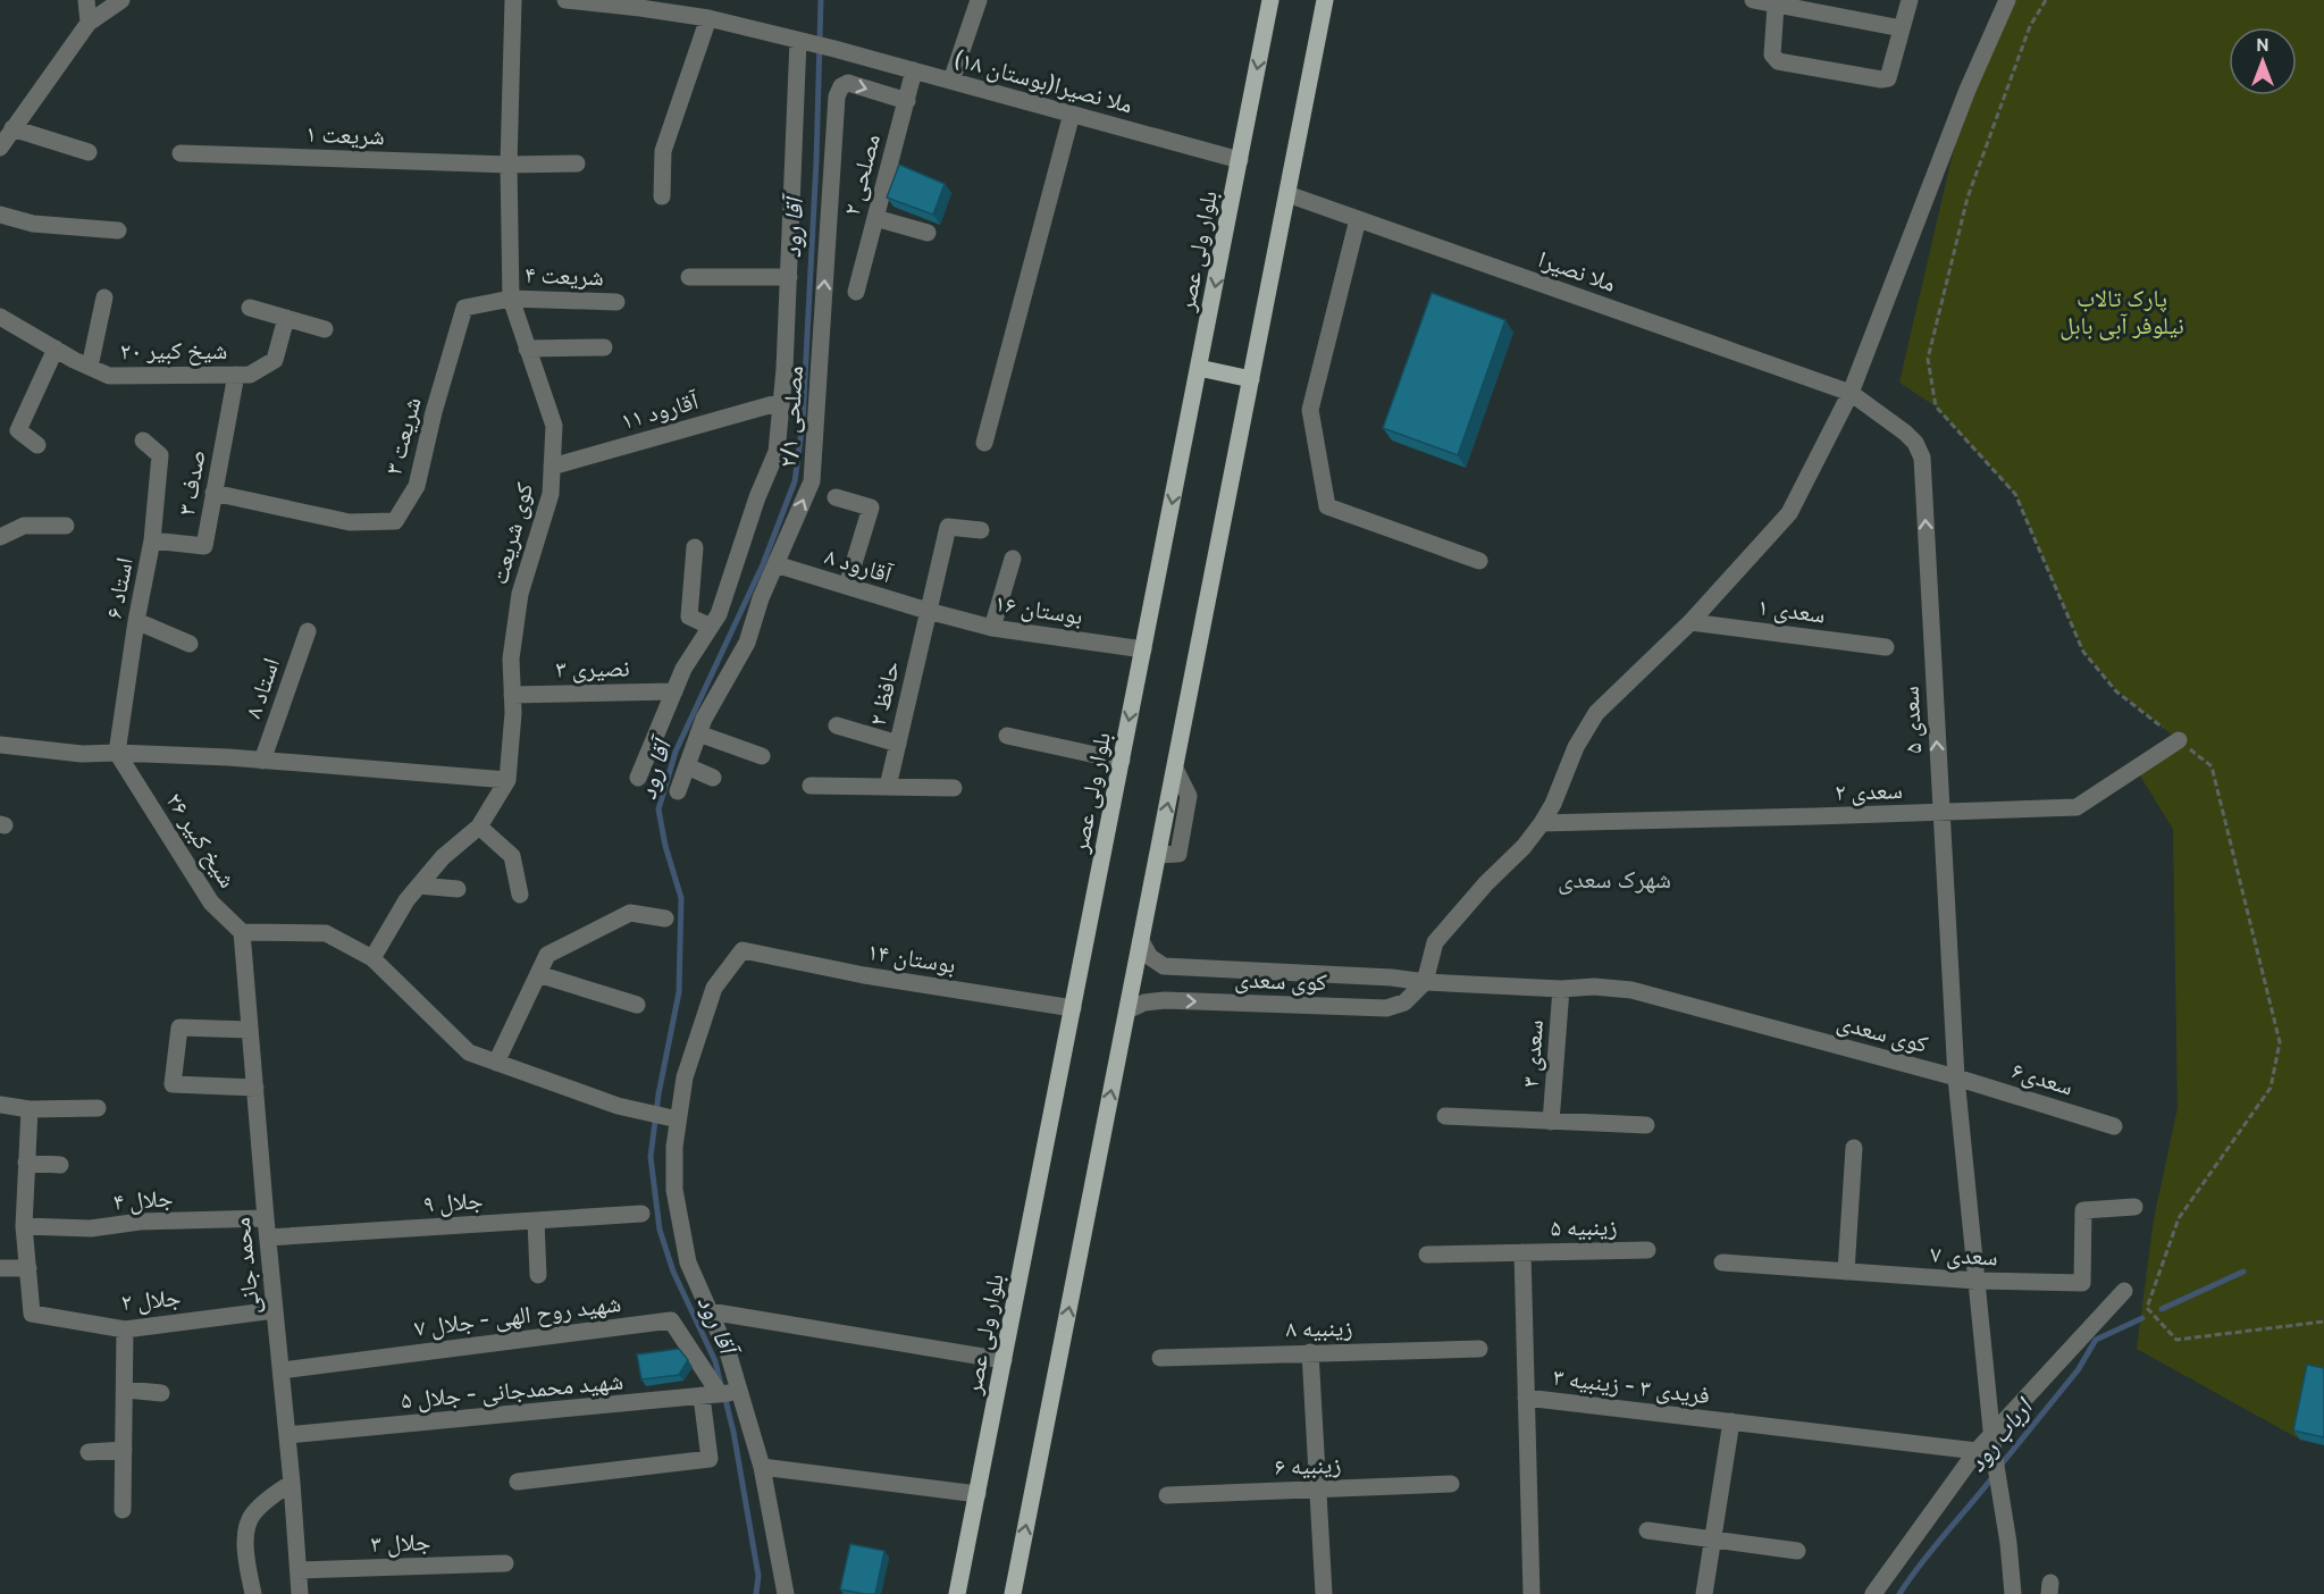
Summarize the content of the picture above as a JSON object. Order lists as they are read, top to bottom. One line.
{"streets":{"main road":["بلوار ولی عصر"],"street":["ملا نصیرا(بوستان ۱۸)","شریعت ۱","مصلحی ۲","ملا نصیرا","شریعت ۴","شیخ کبیر ۲۰","آقارود ۱۱","مصلحی ۲/۱","شریعت ۳","صدف ۳","کوی شریعت","آقارود ۸","استاد ۶","بوستان ۱۶","سعدی ۱","نصیری ۳","استاد ۸","حافظ ۲","سعدی ۵","سعدی ۲","شیخ کبیر ۲۶","بوستان ۱۴","کوی سعدی","سعدی ۳","سعدی۶","جلال ۴","جلال ۹","زینبیه ۵","سعدی ۷","محمد جانی","جلال ۲","شهید روح الهی - جلال ۷","زینبیه ۸","فریدی ۳ - زینبیه ۳","شهید محمدجانی - جلال ۵","زینبیه ۶","جلال ۳"]},"crossings":[["ملا نصیرا(بوستان ۱۸)","مصلحی ۲"],["ملا نصیرا(بوستان ۱۸)","بلوار ولی عصر"],["شریعت ۱","کوی شریعت"],["مصلحی ۲","مصلحی ۲/۱"],["بلوار ولی عصر","بوستان ۱۶"],["بلوار ولی عصر","بوستان ۱۴"],["ملا نصیرا","سعدی ۵"],["شریعت ۴","شریعت ۳"],["شریعت ۴","کوی شریعت"],["شیخ کبیر ۲۰","صدف ۳"],["آقارود ۱۱","کوی شریعت"],["مصلحی ۲/۱","آقارود ۸"],["شریعت ۳","صدف ۳"],["شریعت ۳","کوی شریعت"],["صدف ۳","استاد ۶"],["کوی شریعت","نصیری ۳"],["آقارود ۸","بوستان ۱۶"],["آقارود ۸","حافظ ۲"],["استاد ۶","شیخ کبیر ۲۶"],["بوستان ۱۶","حافظ ۲"],["سعدی ۵","سعدی ۲"],["سعدی ۵","کوی سعدی"],["سعدی ۵","سعدی۶"],["شیخ کبیر ۲۶","محمد جانی"],["کوی سعدی","سعدی ۳"],["کوی سعدی","سعدی۶"],["جلال ۴","محمد جانی"],["جلال ۹","محمد جانی"],["محمد جانی","جلال ۲"],["محمد جانی","شهید روح الهی - جلال ۷"],["محمد جانی","شهید محمدجانی - جلال ۵"],["محمد جانی","جلال ۳"],["شهید روح الهی - جلال ۷","شهید محمدجانی - جلال ۵"]],"one_way":["سعدی ۵"],"districts":["شهرک سعدی"],"water":["آقا رود","ارباب رود"],"parks":["پارک تالاب نیلوفر آبی بابل"],"north":"top"}
